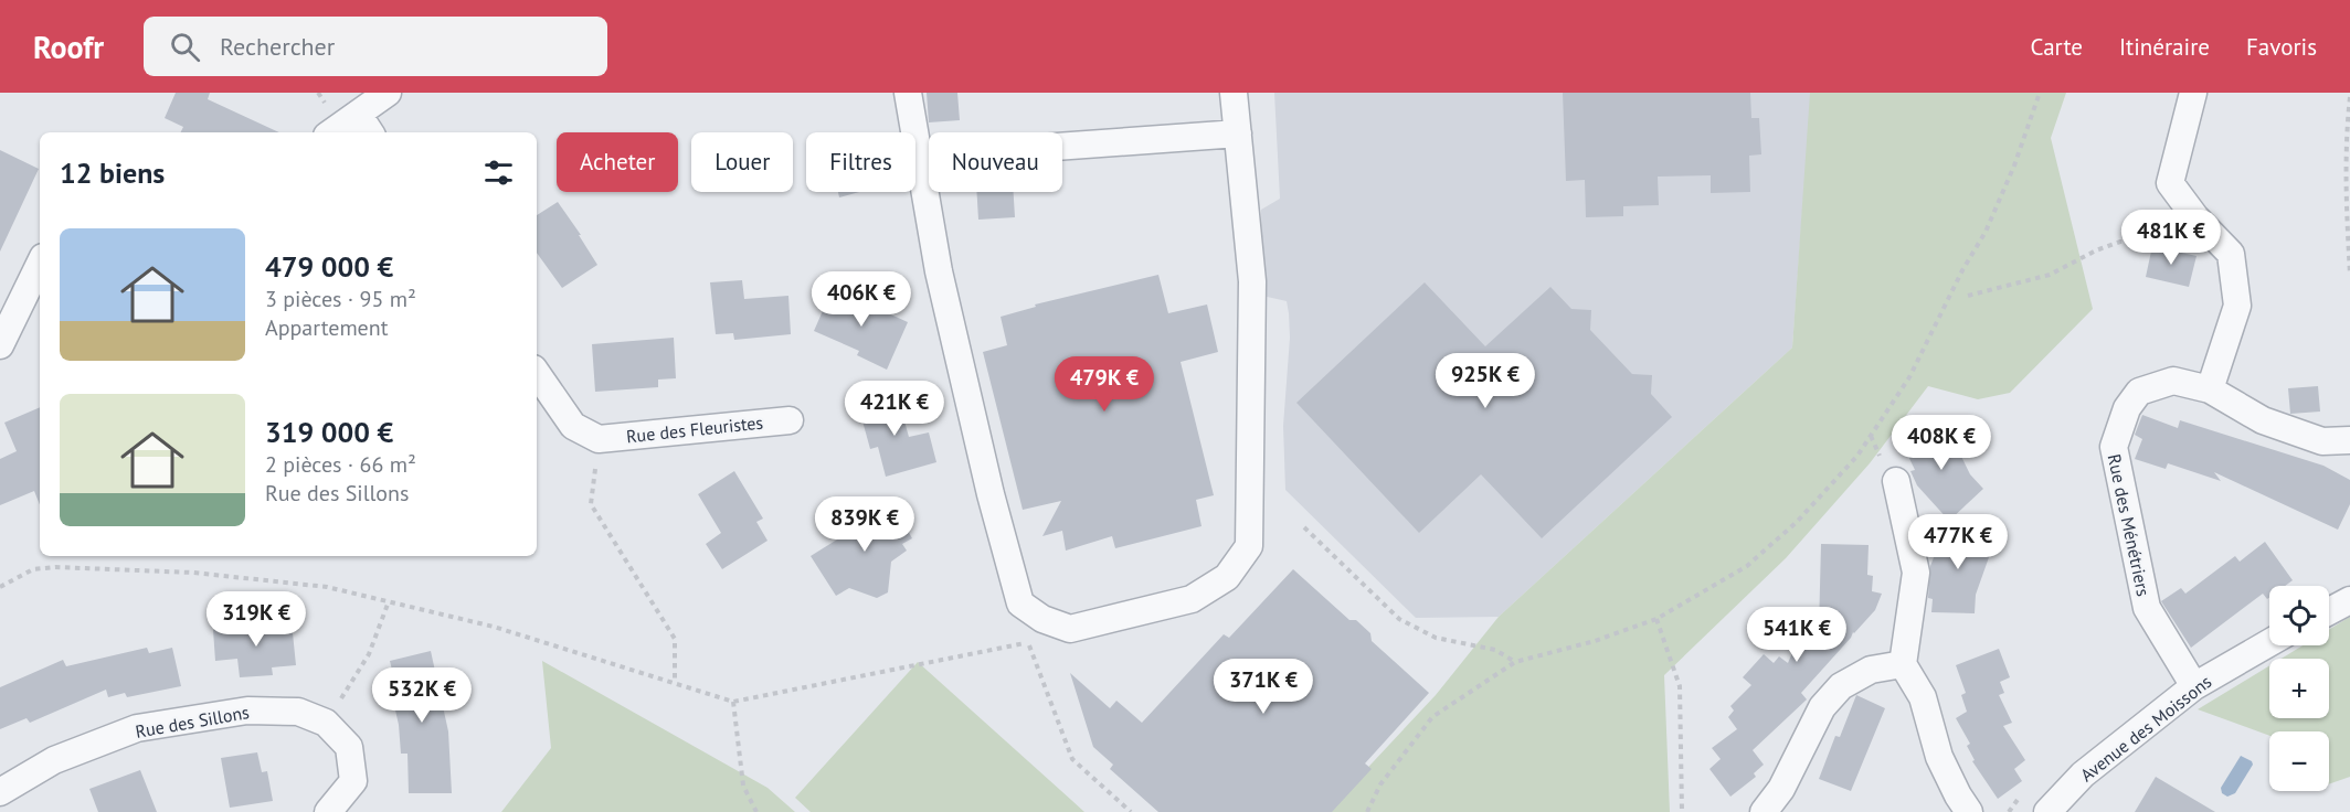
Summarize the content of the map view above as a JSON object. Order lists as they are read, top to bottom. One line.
{"streets":{"street":["Rue des Fleuristes","Rue des Ménétriers","Rue des Sillons","Avenue des Moissons"]},"crossings":[["Rue des Ménétriers","Avenue des Moissons"]],"page":{"header":"Roofr","search":"Rechercher","nav":["Carte","Itinéraire","Favoris"],"chip":["Acheter","Louer","Filtres","Nouveau"],"heading":"12 biens","price":["481K €","406K €","925K €","479K €","421K €","408K €","839K €","477K €","319K €","541K €","371K €","532K €"],"list":[{"name":"479 000 €","note":"3 pièces · 95 m² · Appartement"},{"name":"319 000 €","note":"2 pièces · 66 m² · Rue des Sillons"}],"map_buttons":["+","−"]}}
